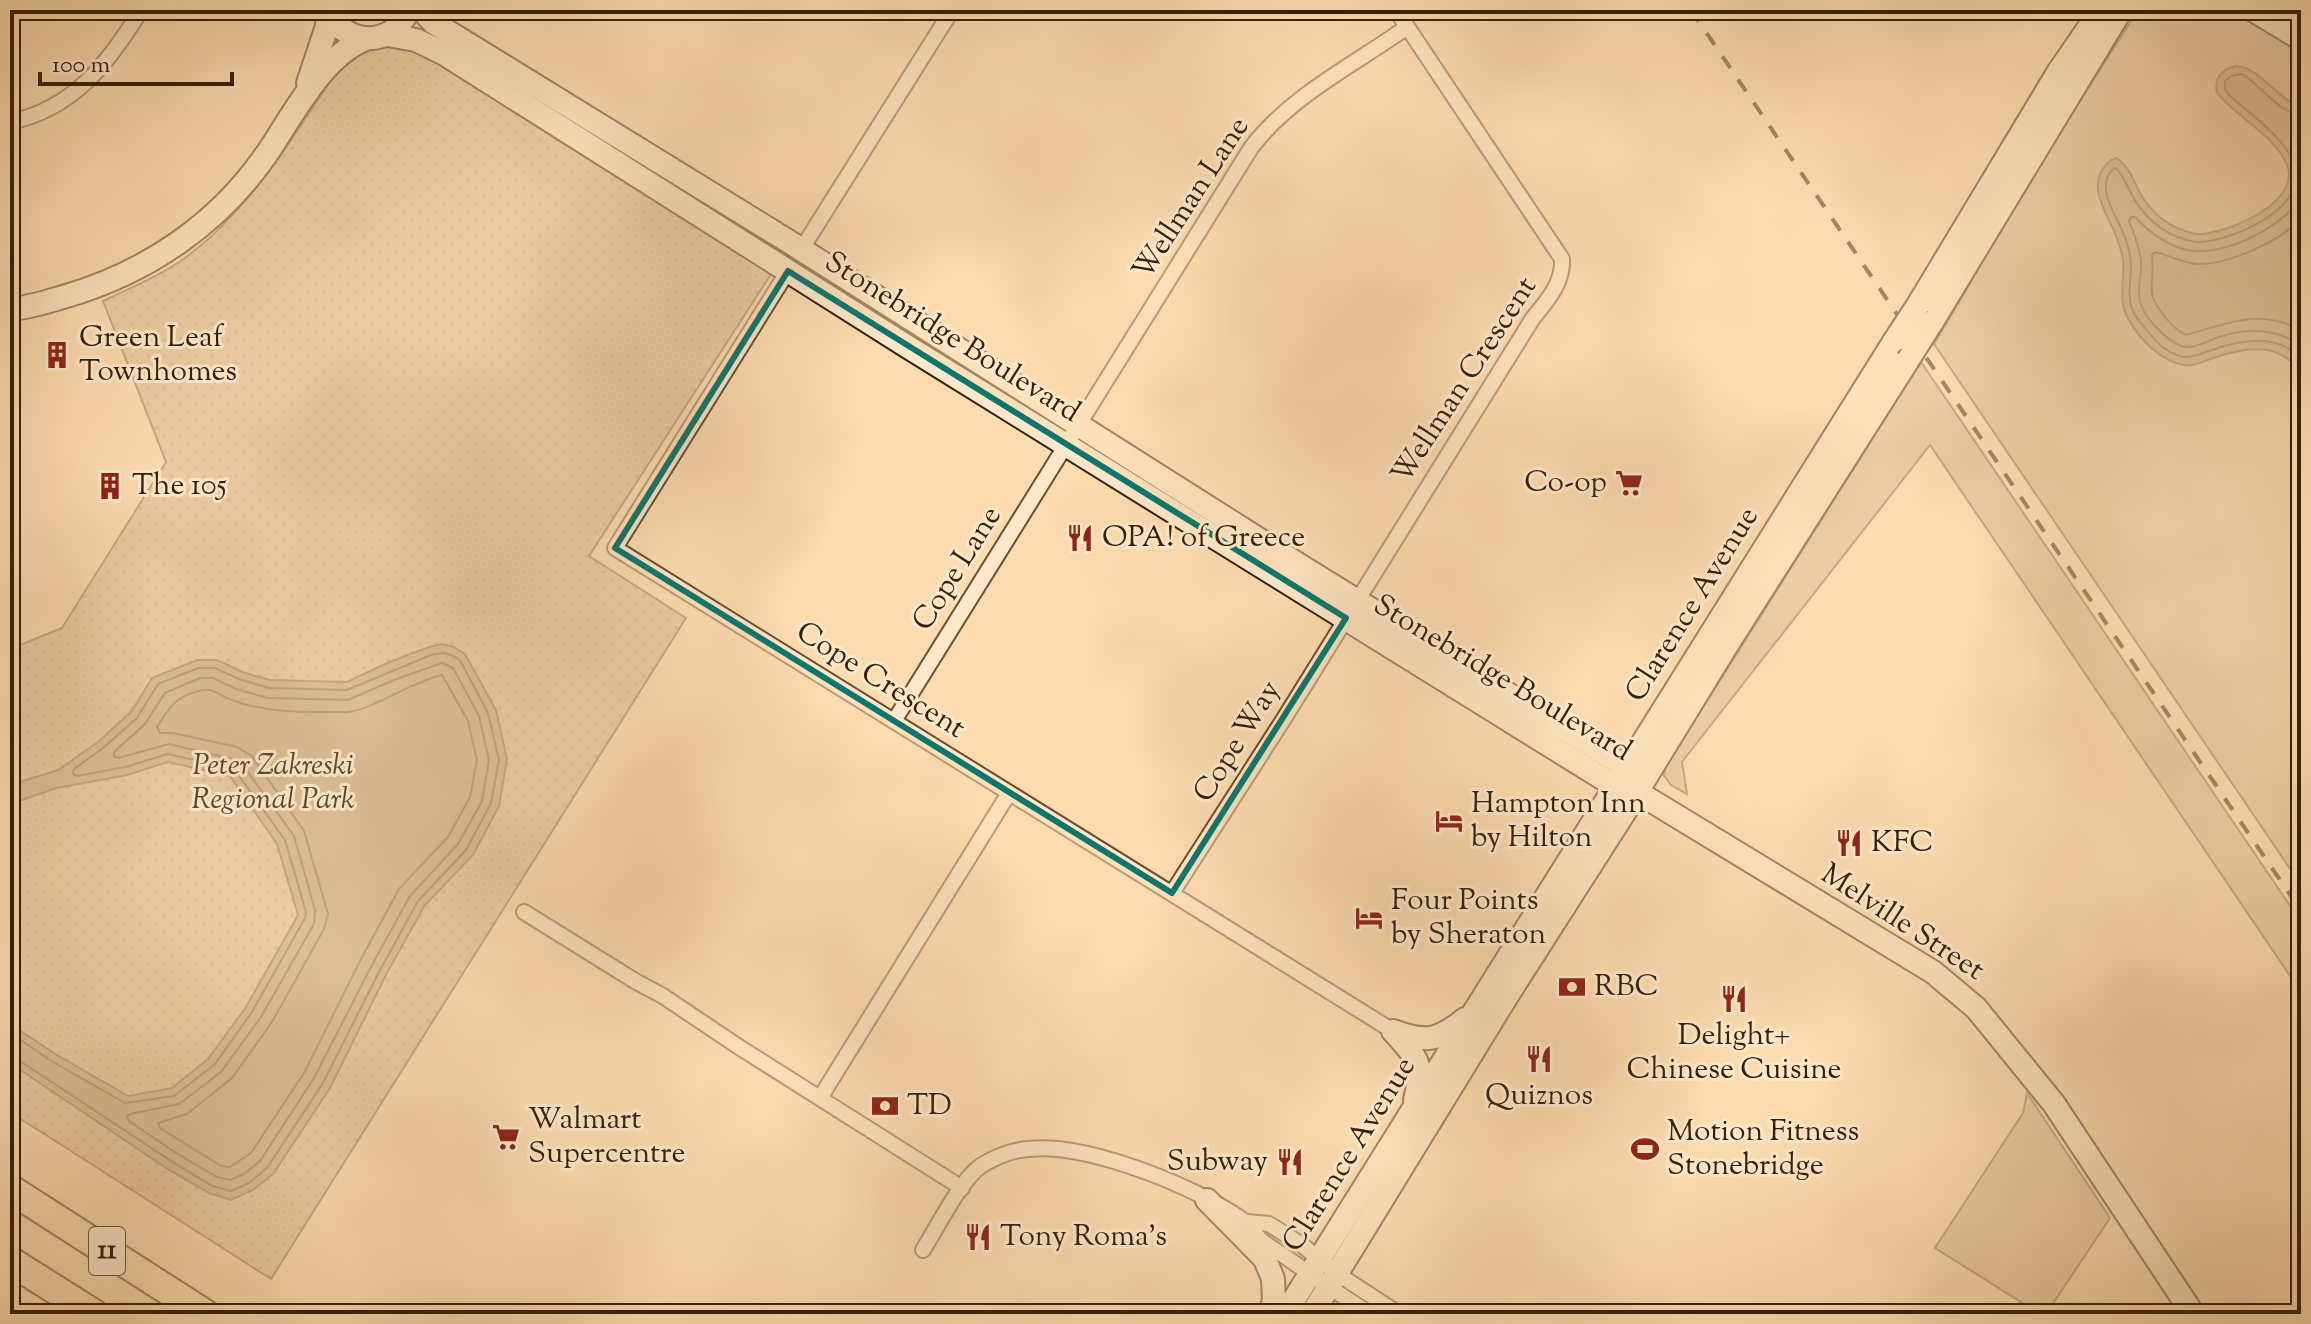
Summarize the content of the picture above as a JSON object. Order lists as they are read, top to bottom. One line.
{"streets":{"highway":["11"],"main road":["Stonebridge Boulevard","Clarence Avenue","Melville Street"],"street":["Wellman Lane","Wellman Crescent","Cope Lane","Cope Crescent","Cope Way"]},"crossings":[["Wellman Lane","Stonebridge Boulevard"],["Wellman Lane","Wellman Crescent"],["Wellman Lane","Cope Lane"],["Stonebridge Boulevard","Wellman Crescent"],["Stonebridge Boulevard","Cope Lane"],["Stonebridge Boulevard","Clarence Avenue"],["Stonebridge Boulevard","Cope Crescent"],["Stonebridge Boulevard","Cope Way"],["Stonebridge Boulevard","Melville Street"],["Wellman Crescent","Cope Way"],["Cope Lane","Cope Crescent"],["Clarence Avenue","Melville Street"],["Cope Crescent","Cope Way"]],"parks":["Peter Zakreski Regional Park"],"places":{"building":["Green Leaf Townhomes","The 105"],"supermarket":["Co-op","Walmart Supercentre"],"restaurant":["OPA! of Greece","KFC","Delight+ Chinese Cuisine","Quiznos","Subway","Tony Roma's"],"hotel":["Hampton Inn by Hilton","Four Points by Sheraton"],"bank":["RBC","TD"],"sports":["Motion Fitness Stonebridge"]},"scale_bar":"100 m"}
